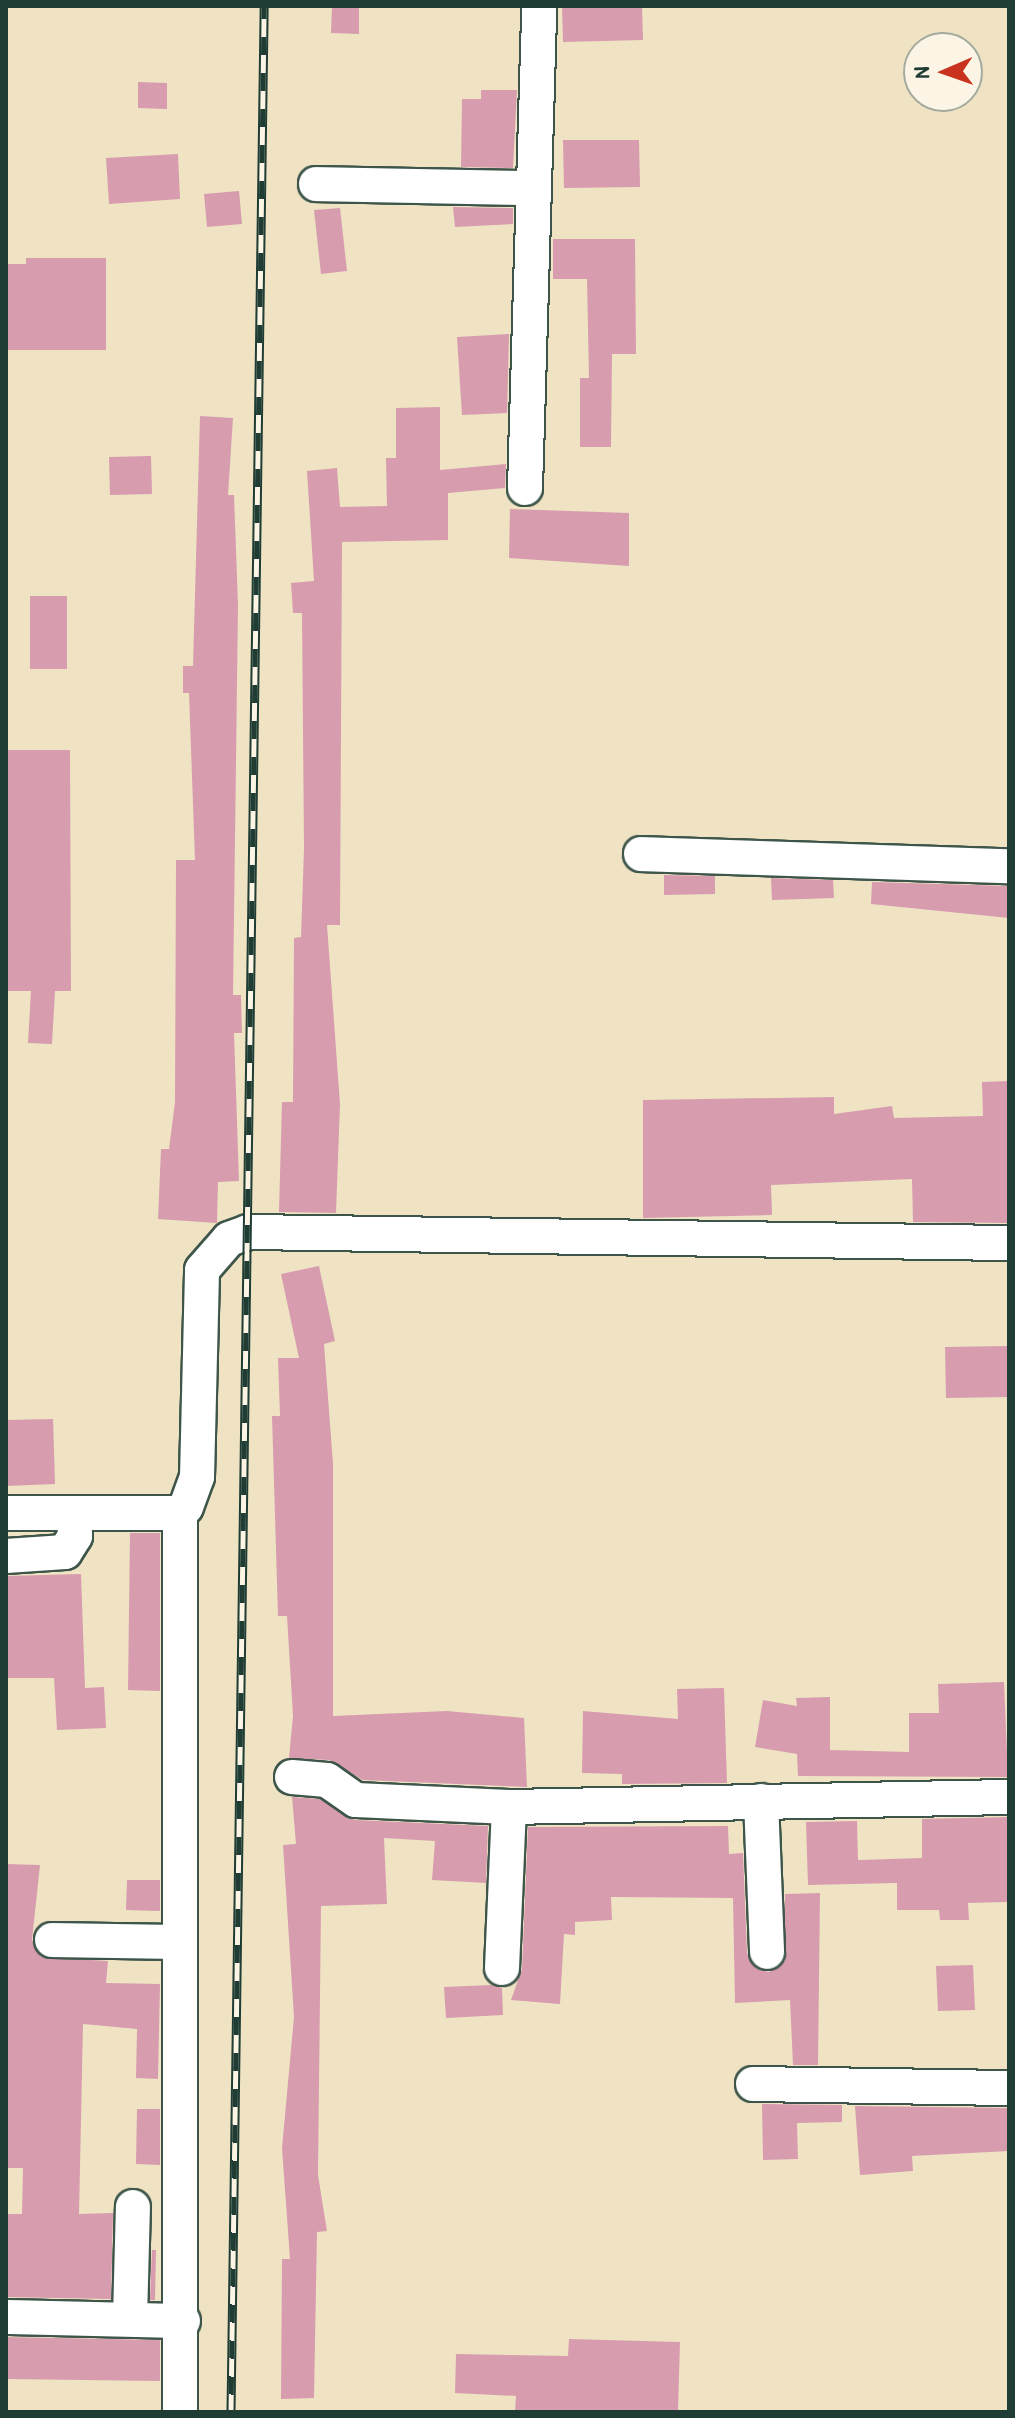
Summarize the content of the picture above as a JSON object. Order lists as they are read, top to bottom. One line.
{"north":"left"}
